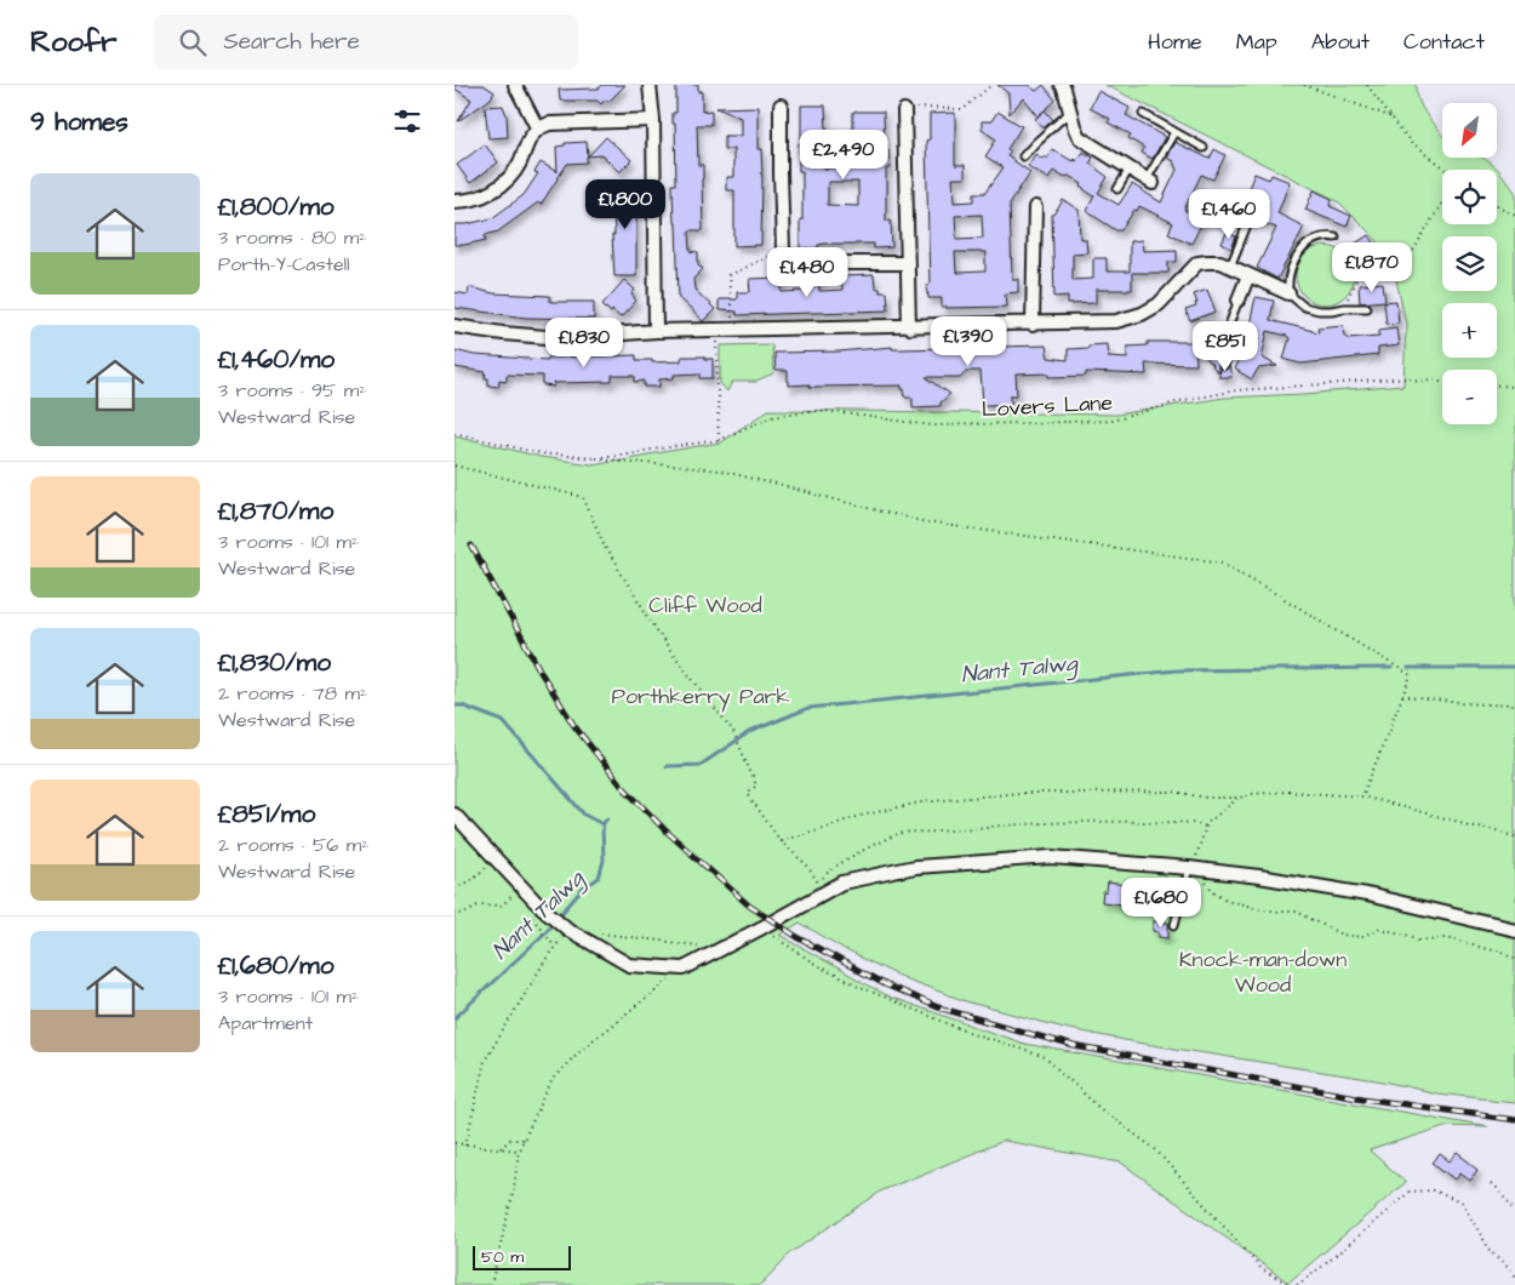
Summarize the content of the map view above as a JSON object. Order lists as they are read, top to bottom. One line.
{"streets":{"path":["Lovers Lane"]},"water":["Nant Talwg"],"parks":["Cliff Wood","Porthkerry Park","Knock-man-down Wood"],"scale_bar":"50 m","north":"bottom left","page":{"header":"Roofr","search":"Search here","nav":["Home","Map","About","Contact"],"heading":"9 homes","map_buttons":["+","−"],"price":["£2,490","£1,800","£1,460","£1,870","£1,480","£1,390","£1,830","£851","£1,680"],"list":[{"name":"£1,800/mo","note":"3 rooms · 80 m² · Porth-Y-Castell"},{"name":"£1,460/mo","note":"3 rooms · 95 m² · Westward Rise"},{"name":"£1,870/mo","note":"3 rooms · 101 m² · Westward Rise"},{"name":"£1,830/mo","note":"2 rooms · 78 m² · Westward Rise"},{"name":"£851/mo","note":"2 rooms · 56 m² · Westward Rise"},{"name":"£1,680/mo","note":"3 rooms · 101 m² · Apartment"}],"scale":"50 m"}}
